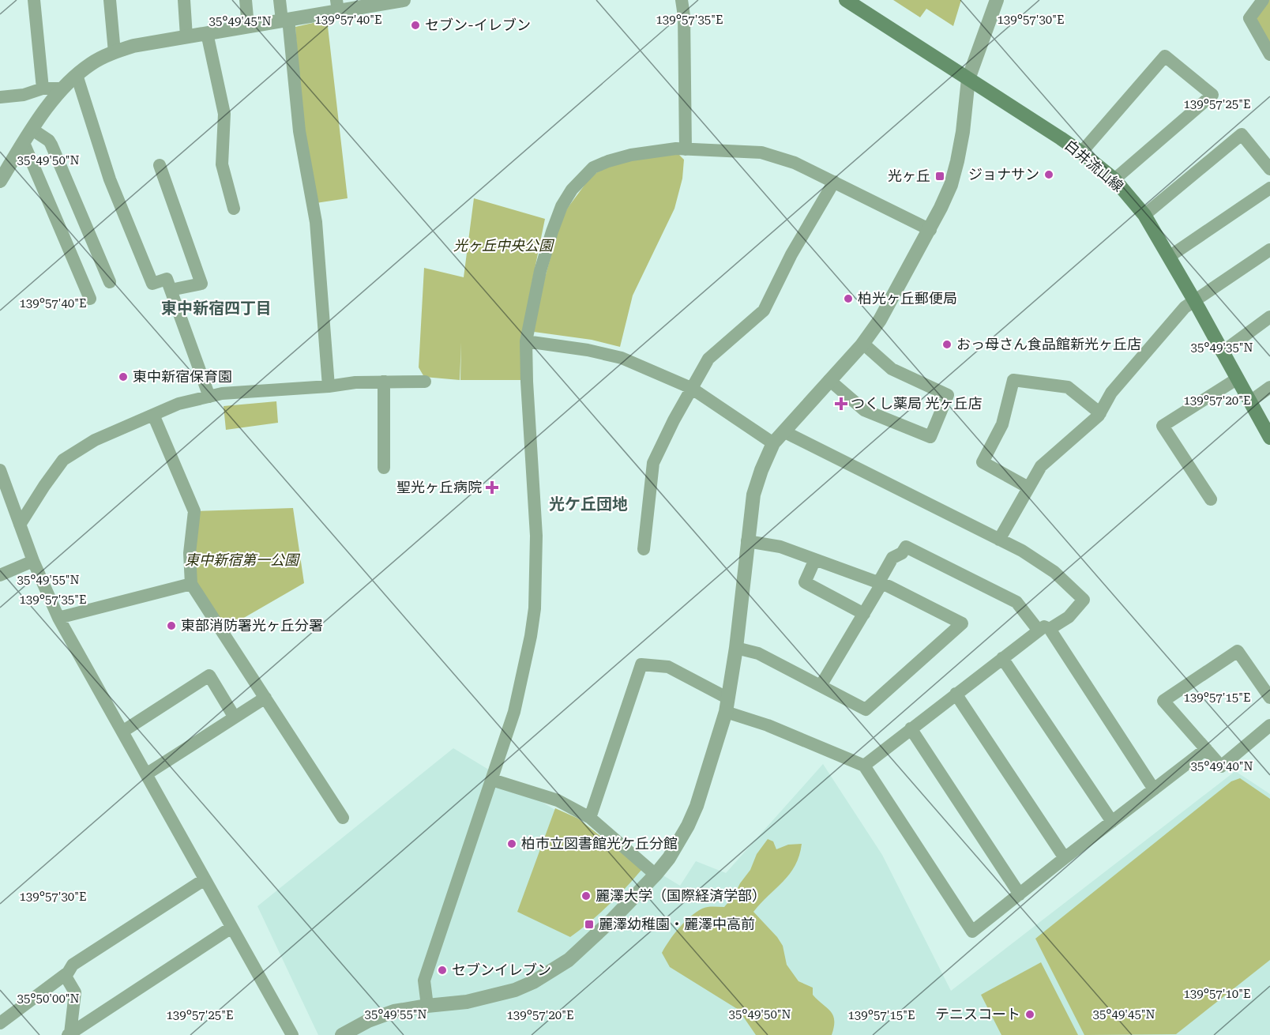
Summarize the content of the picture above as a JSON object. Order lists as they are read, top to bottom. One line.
{"streets":{"main road":["白井流山線"]},"districts":["東中新宿四丁目","光ケ丘団地"],"parks":["光ヶ丘中央公園","東中新宿第一公園"],"places":{"other":["セブン-イレブン","ジョナサン","柏光ヶ丘郵便局","おっ母さん食品館新光ヶ丘店","東中新宿保育園","東部消防署光ヶ丘分署","柏市立図書館光ケ丘分館","麗澤大学（国際経済学部）","セブンイレブン","テニスコート"],"transit":["光ヶ丘","麗澤幼稚園・麗澤中高前"],"health":["つくし薬局 光ヶ丘店","聖光ヶ丘病院"]},"coordinates":["139°57'40\"E","139°57'35\"E","139°57'30\"E","35°49'45\"N","139°57'25\"E","35°49'50\"N","35°49'35\"N","139°57'20\"E","35°49'55\"N","139°57'15\"E","35°49'40\"N","139°57'10\"E","35°50'00\"N"]}
